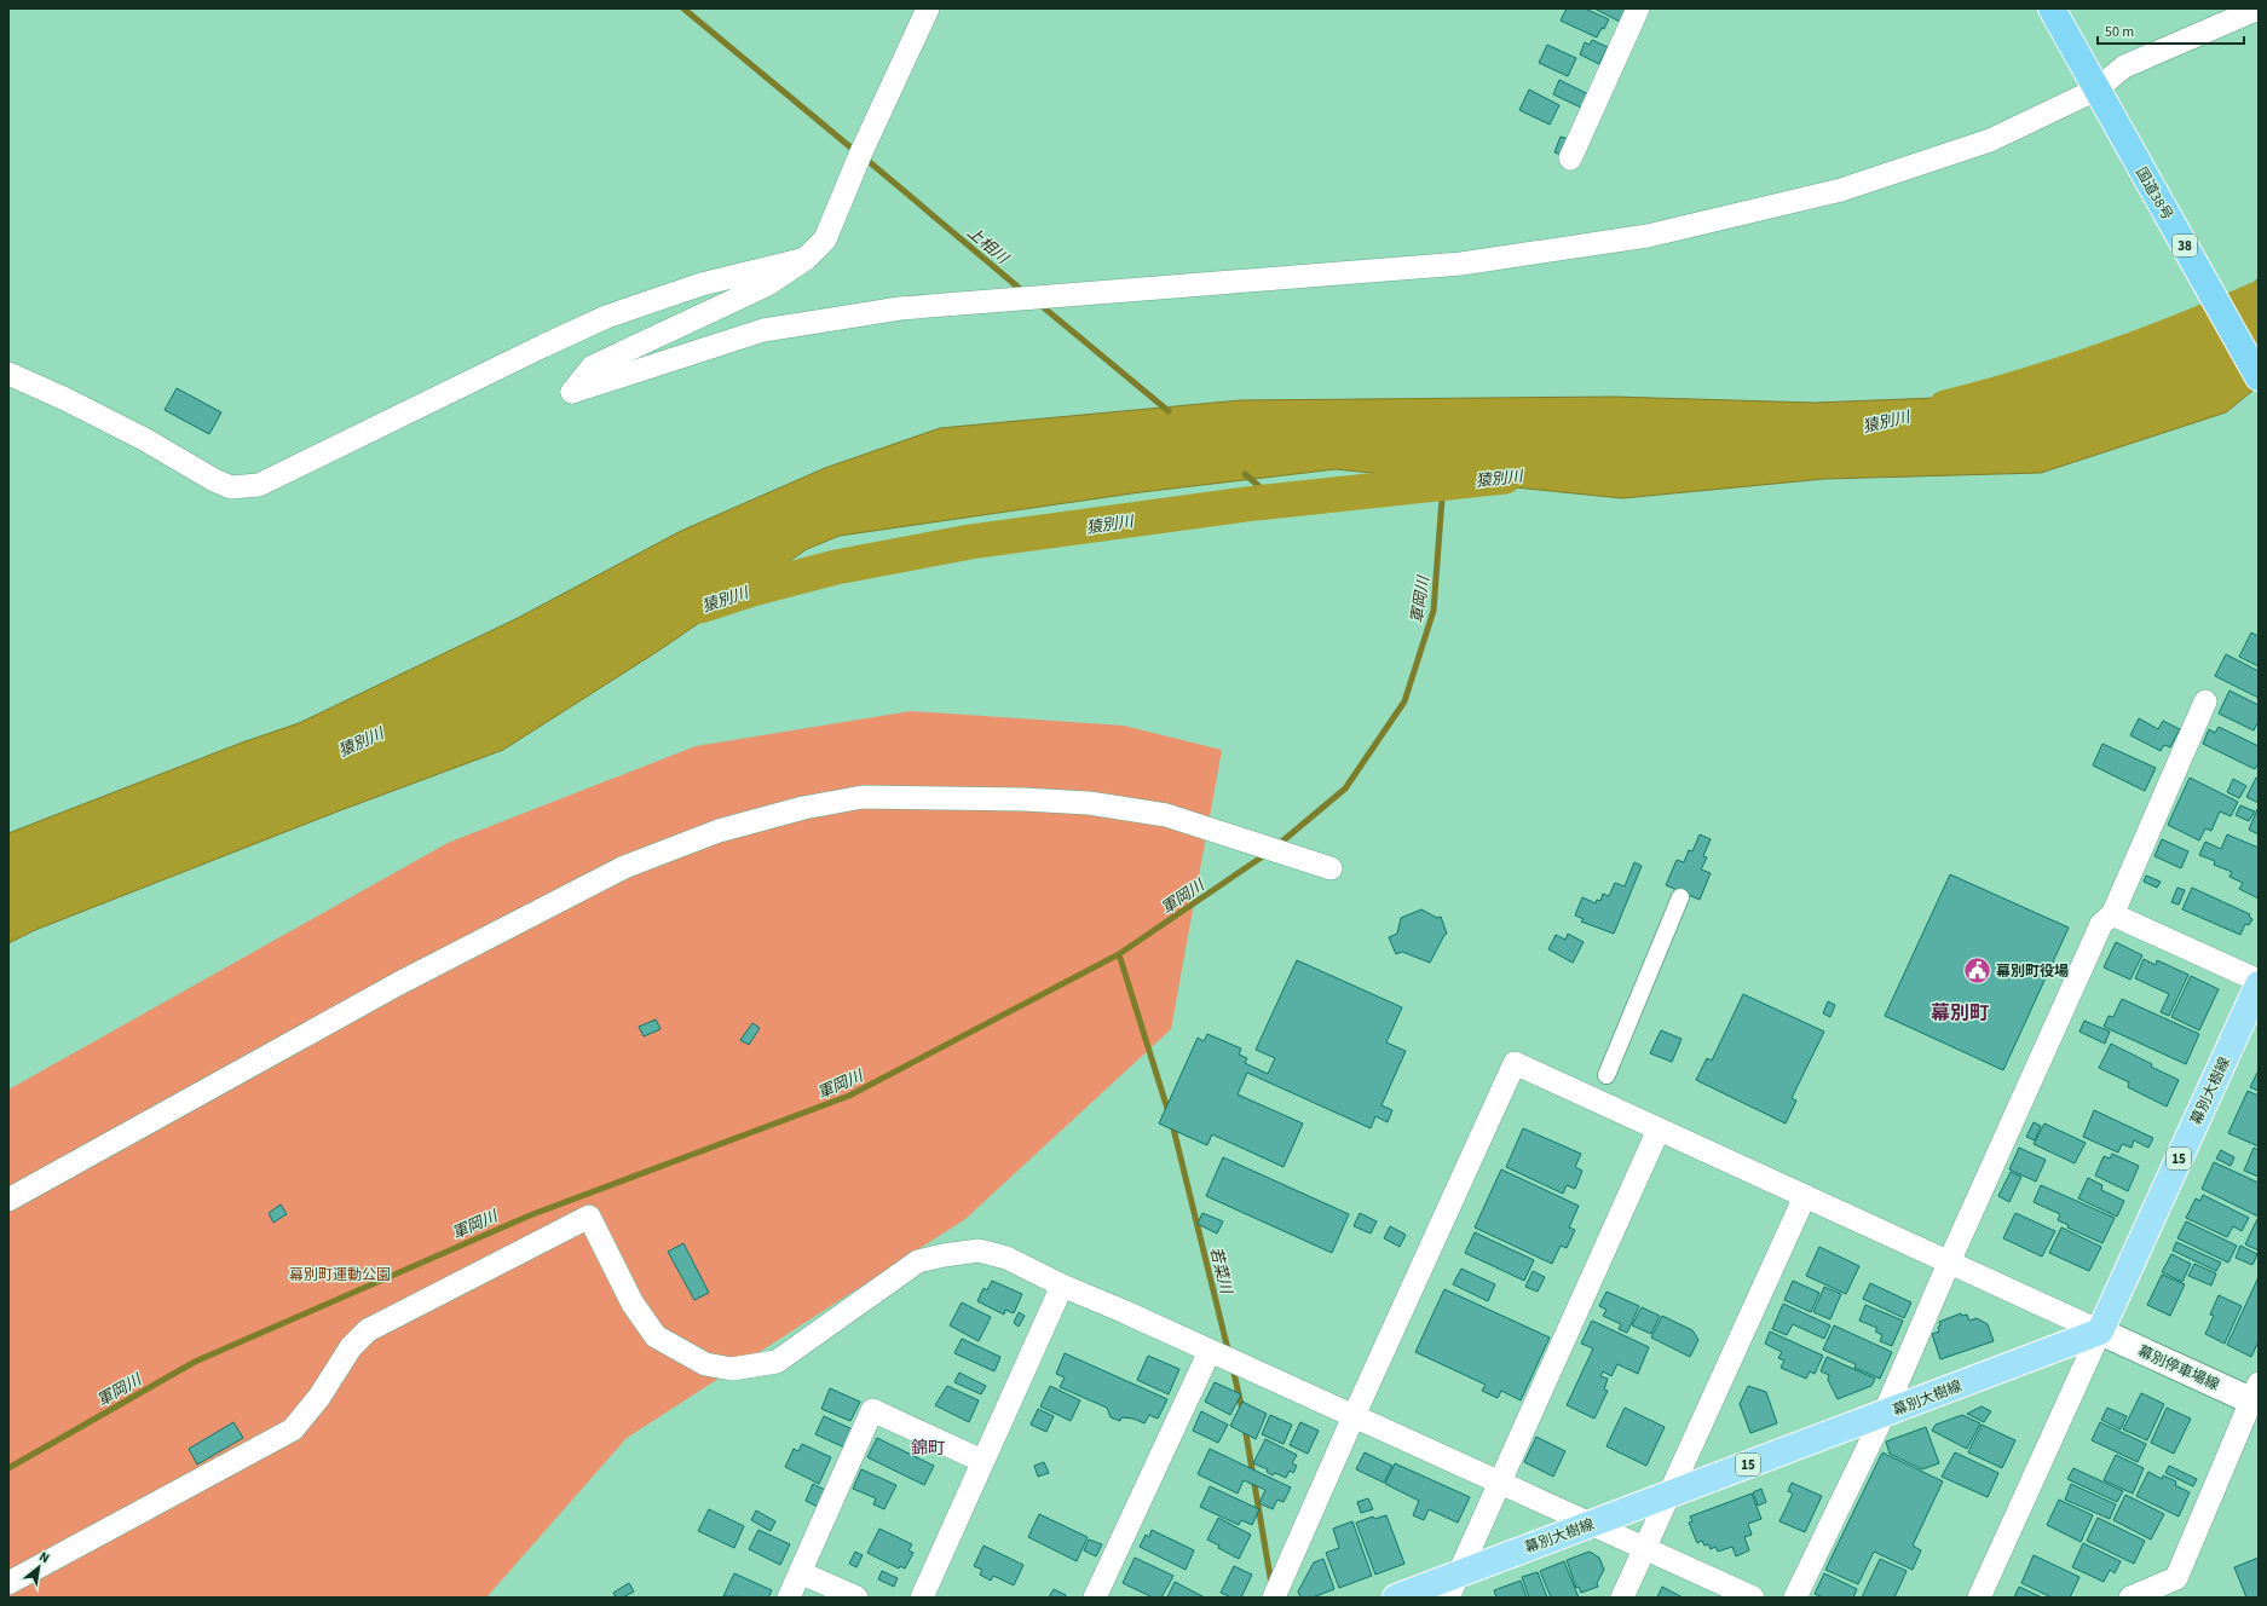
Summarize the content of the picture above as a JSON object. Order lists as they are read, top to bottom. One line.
{"streets":{"highway":["国道38号","38"],"main road":["幕別大樹線","15","幕別停車場線"]},"crossings":[["幕別大樹線","幕別停車場線"]],"districts":["幕別町","錦町"],"water":["上相川","猿別川","軍岡川","若菜川"],"parks":["幕別町運動公園"],"places":{"public building":["幕別町役場"]},"scale_bar":"50 m","north":"top right"}
